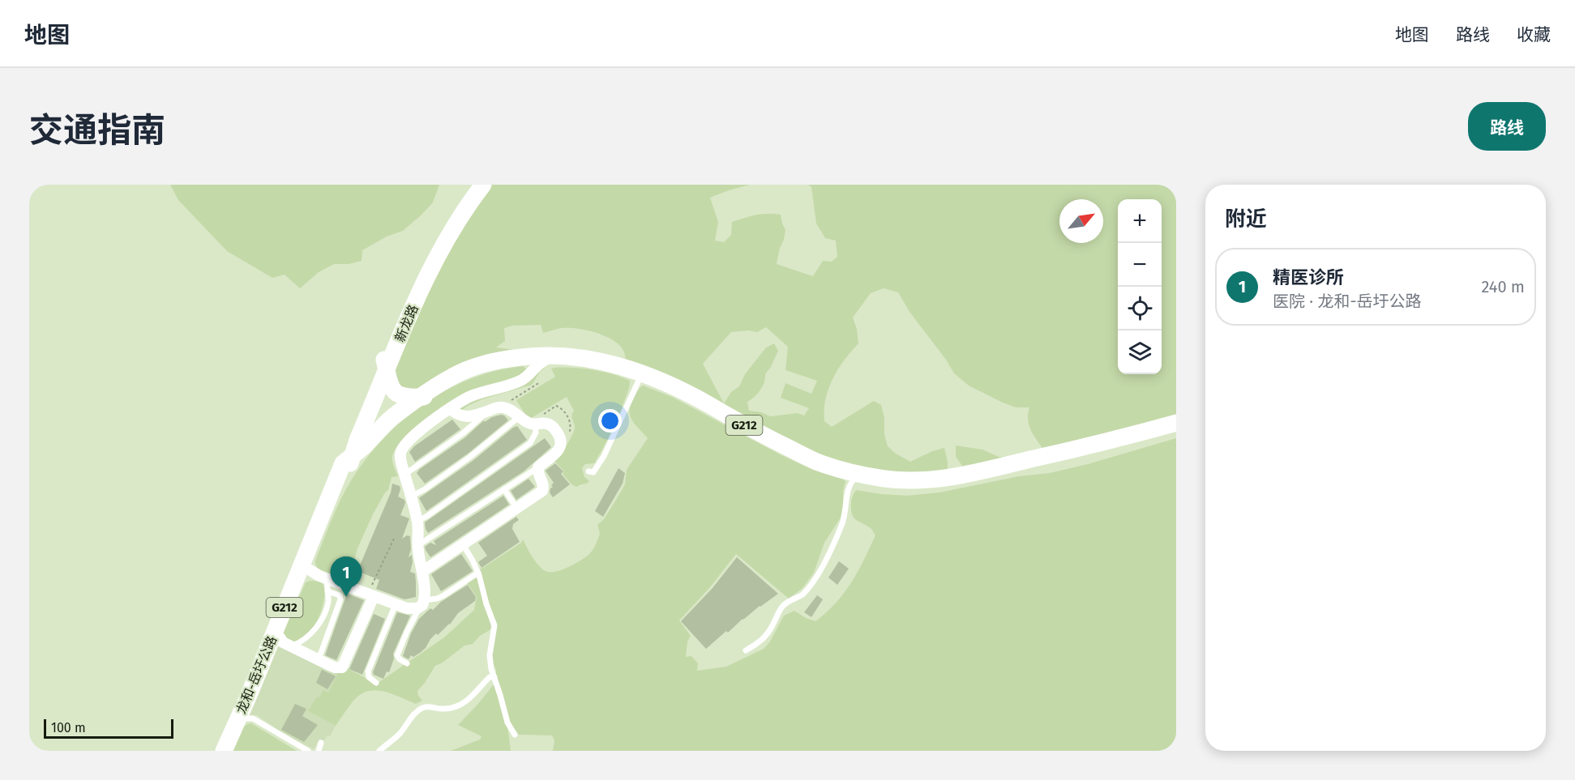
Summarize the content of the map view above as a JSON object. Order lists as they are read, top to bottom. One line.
{"streets":{"main road":["新龙路","G212","龙和-岳圩公路"]},"crossings":[["新龙路","G212"],["新龙路","龙和-岳圩公路"],["G212","龙和-岳圩公路"]],"scale_bar":"100 m","north":"top right","page":{"header":"地图","nav":["地图","路线","收藏"],"title":"交通指南","buttons":"路线","heading":"附近","map_buttons":["+","−"],"list":[{"mark":"1","name":"精医诊所","note":"医院 · 龙和-岳圩公路","value":"240 m"}],"pins":"1","scale":"100 m"}}
